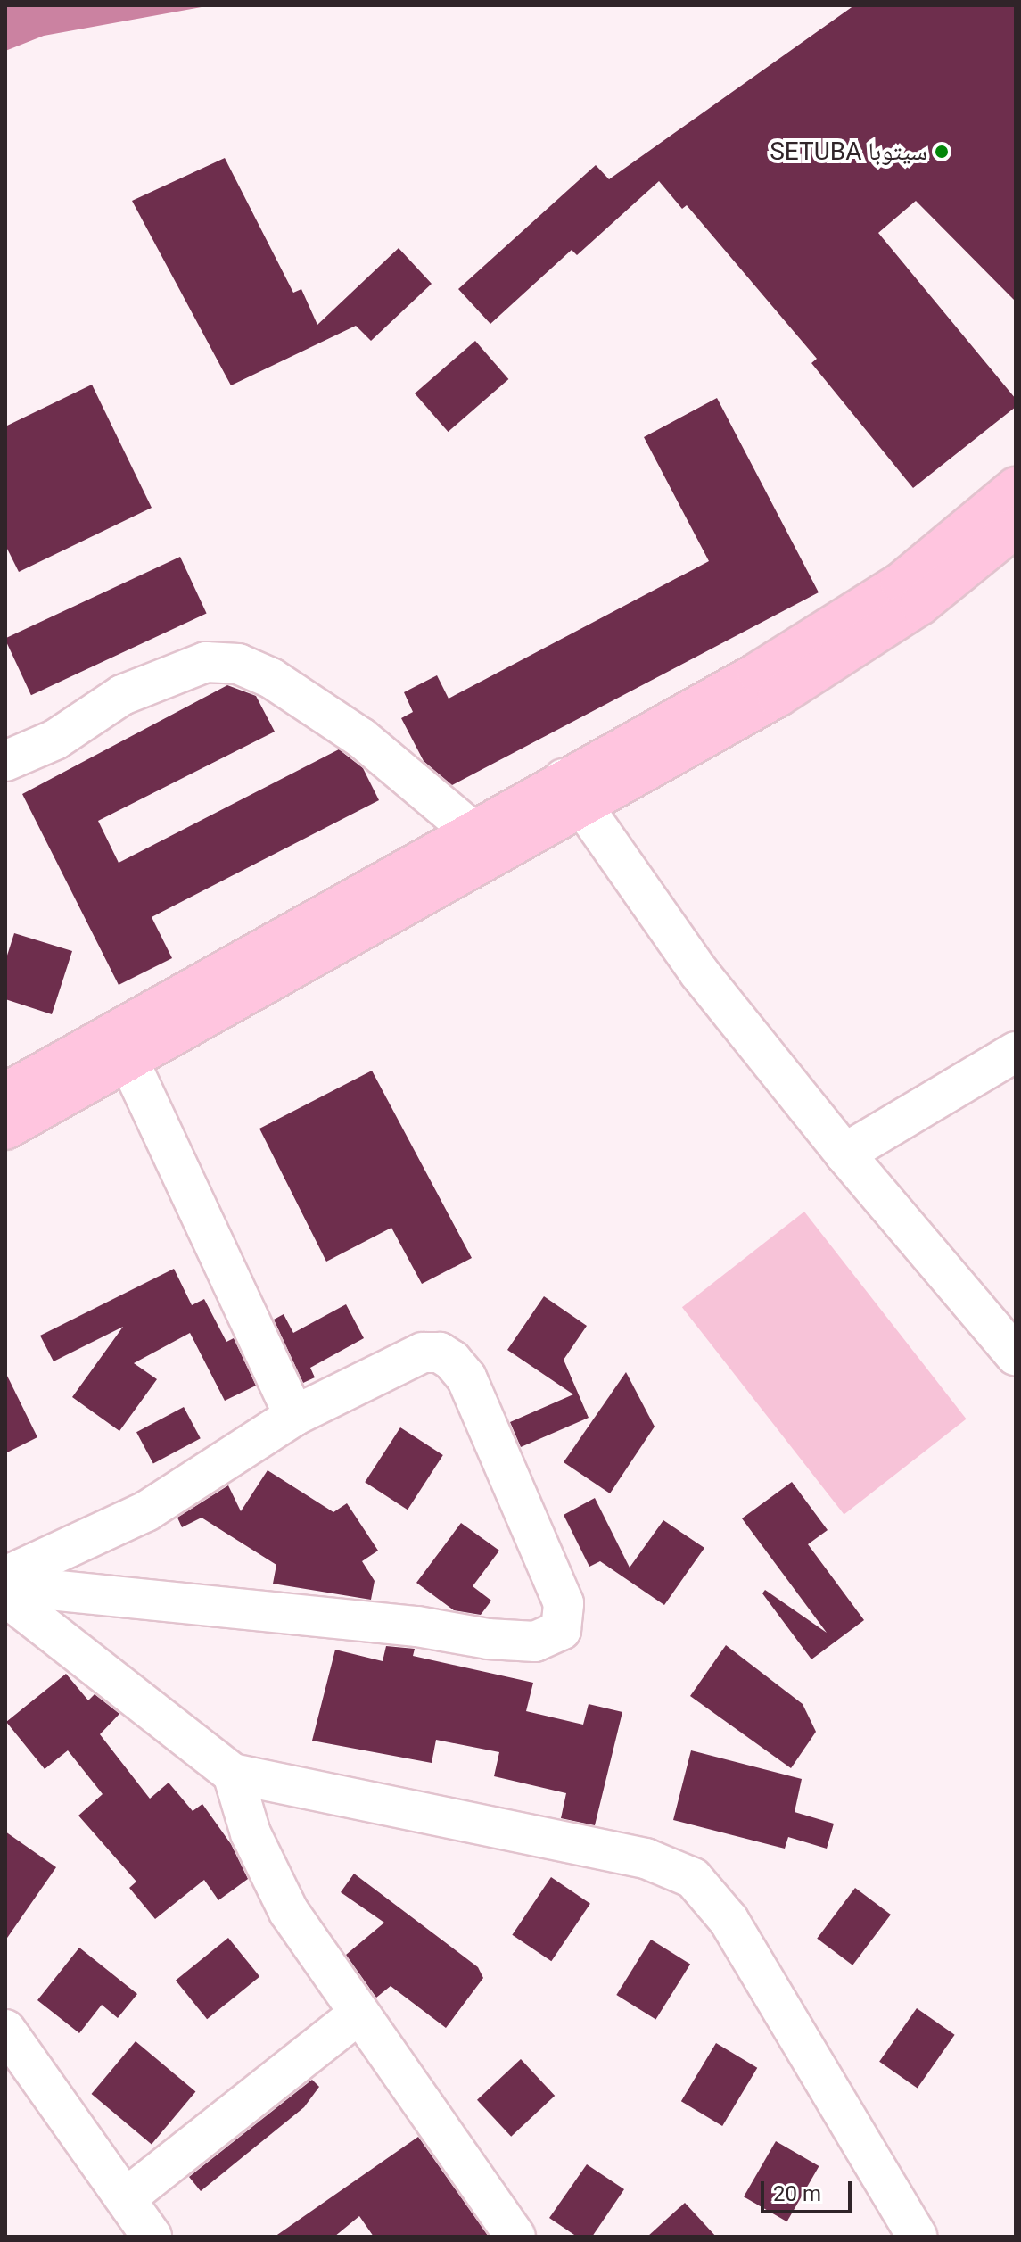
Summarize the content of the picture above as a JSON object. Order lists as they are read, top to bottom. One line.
{"places":["SETUBA سيتوبا"],"scale_bar":"20 m"}
